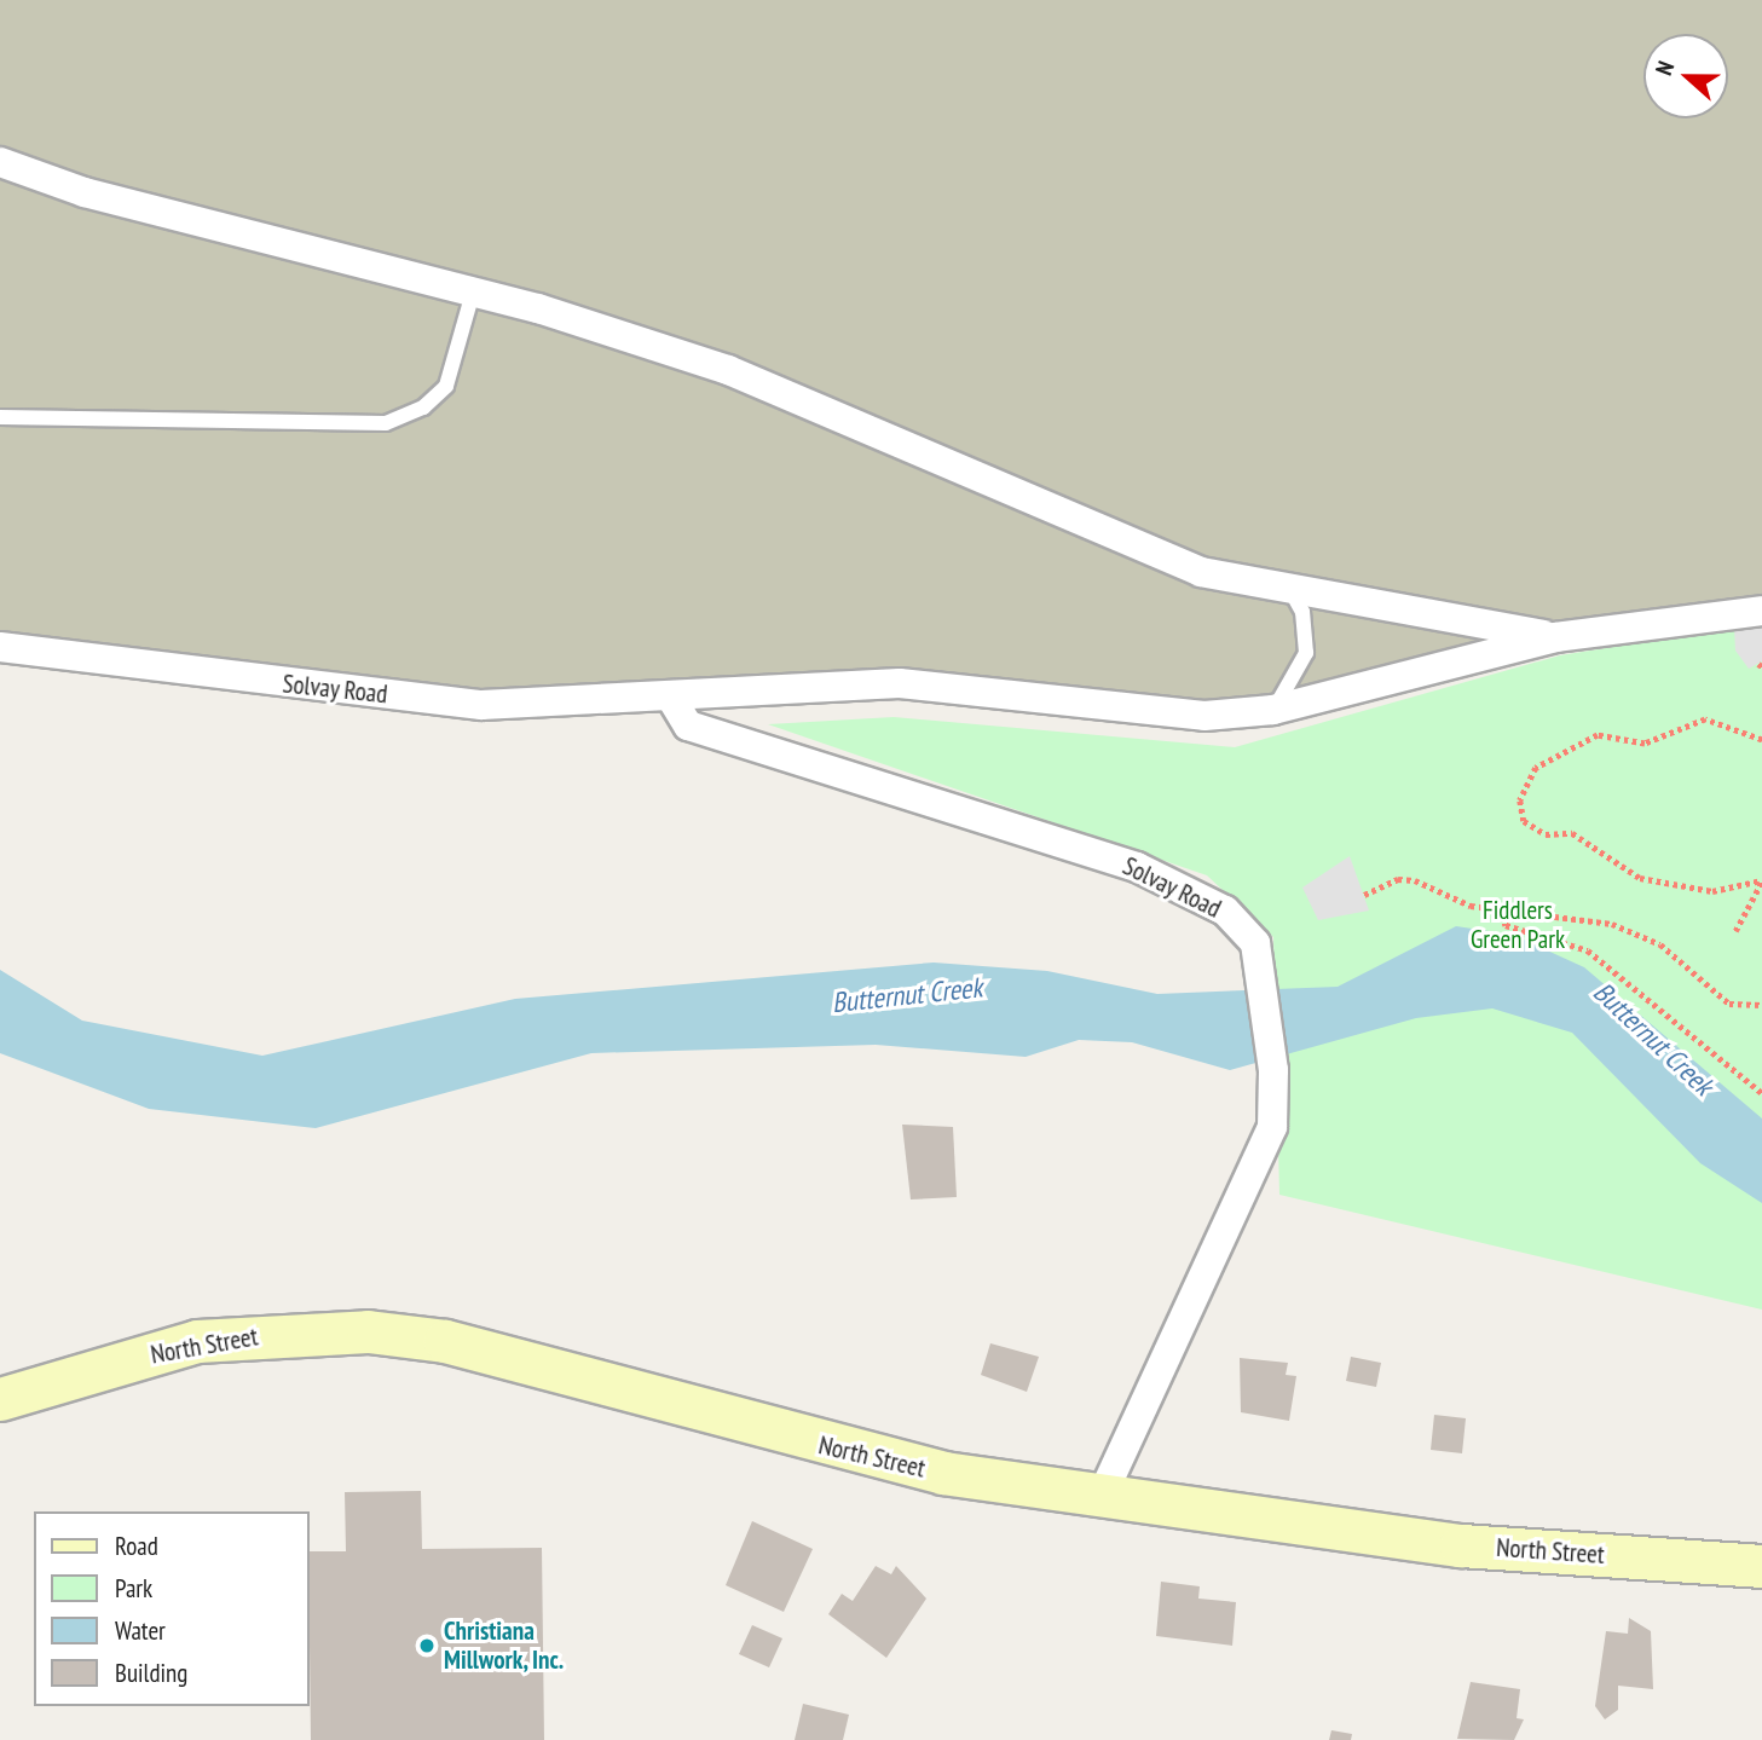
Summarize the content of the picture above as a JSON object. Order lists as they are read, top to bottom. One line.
{"streets":{"street":["Solvay Road","North Street"]},"crossings":[["Solvay Road","North Street"]],"water":["Butternut Creek"],"parks":["Fiddlers Green Park"],"places":["Christiana Millwork, Inc."],"legend":["Road","Park","Water","Building"],"north":"left"}
